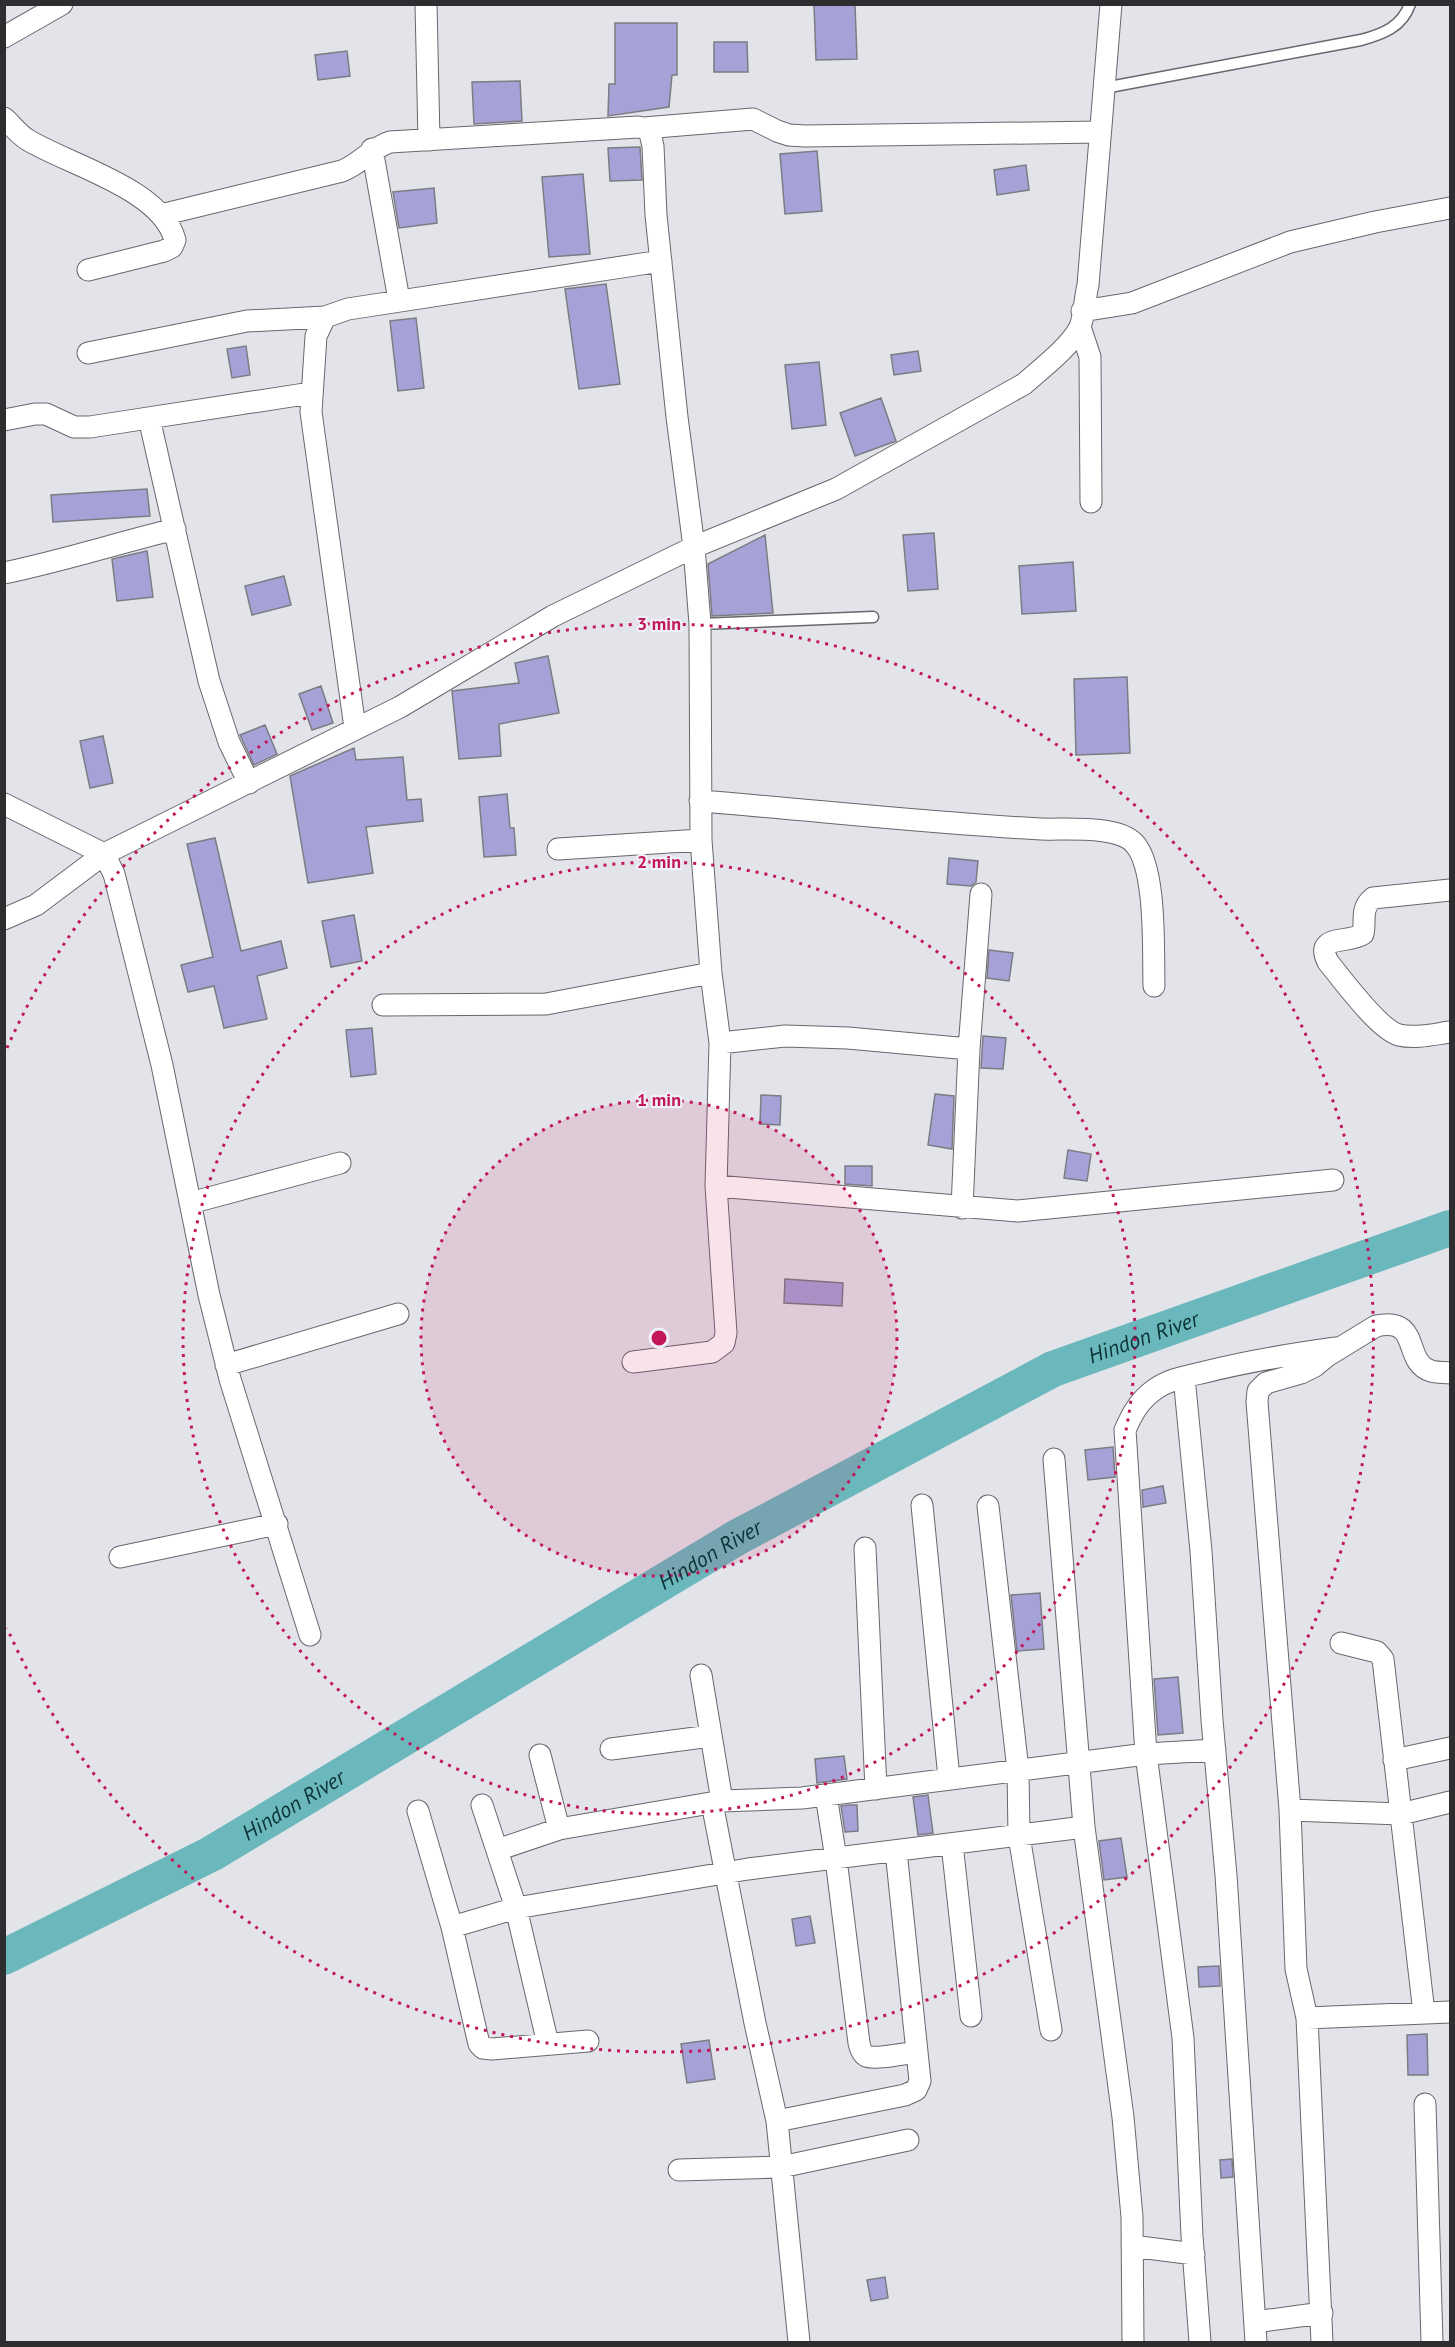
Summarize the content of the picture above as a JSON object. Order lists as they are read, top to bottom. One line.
{"water":["Hindon River"],"rings":["3 min","2 min","1 min"]}
